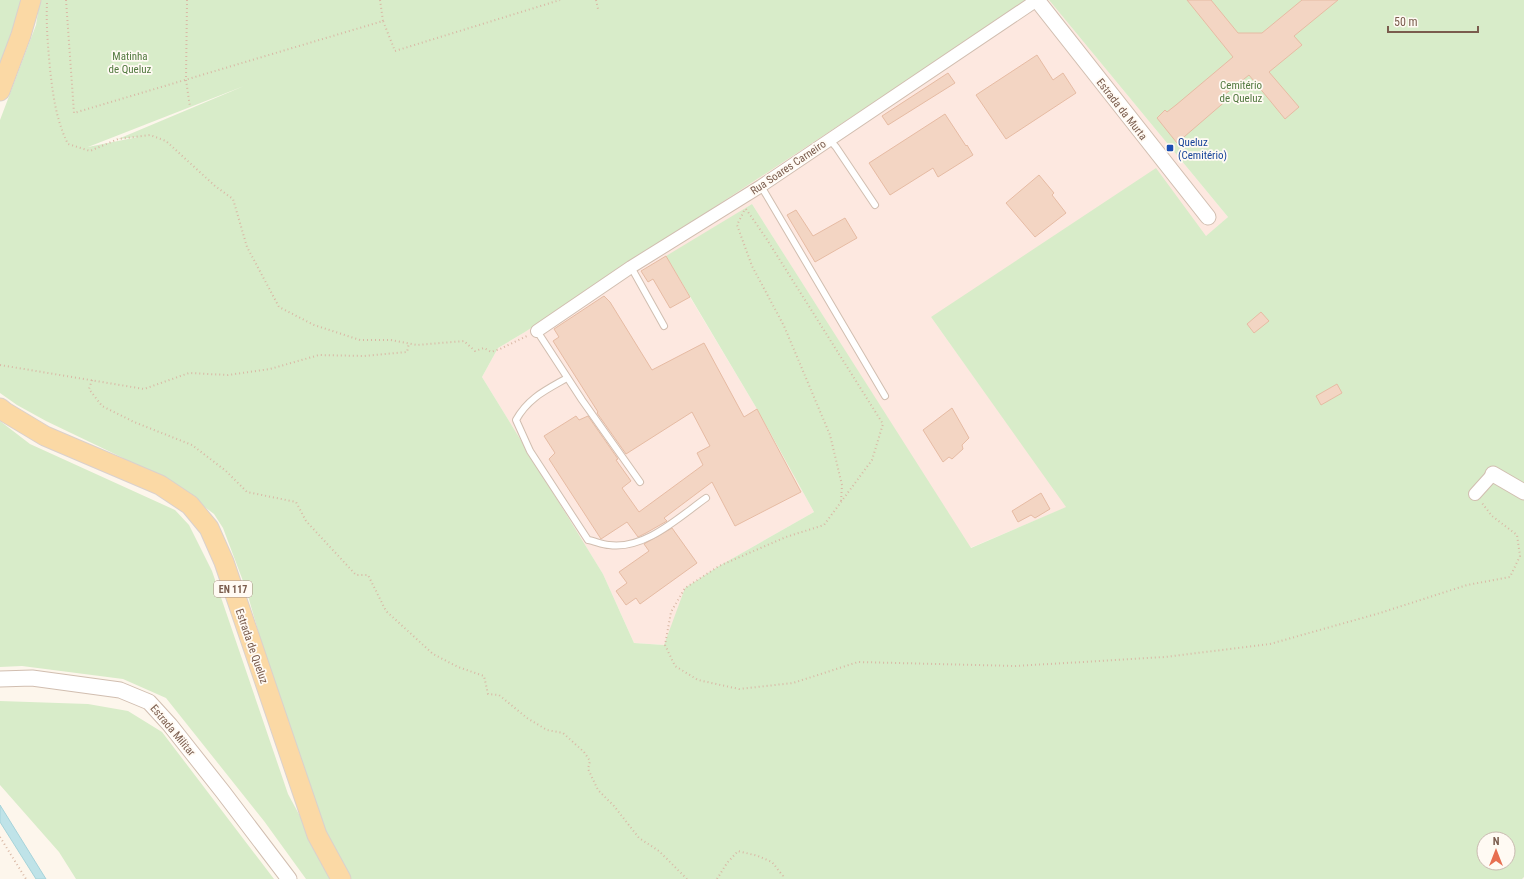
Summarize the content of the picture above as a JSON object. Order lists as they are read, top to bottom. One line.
{"streets":{"main road":["EN 117","Estrada de Queluz"],"street":["Estrada da Murta","Rua Soares Carneiro","Estrada Militar"]},"crossings":[["Estrada da Murta","Rua Soares Carneiro"]],"parks":["Matinha de Queluz","Cemitério de Queluz"],"places":{"transit":["Queluz (Cemitério)"]},"scale_bar":"50 m","north":"top"}
